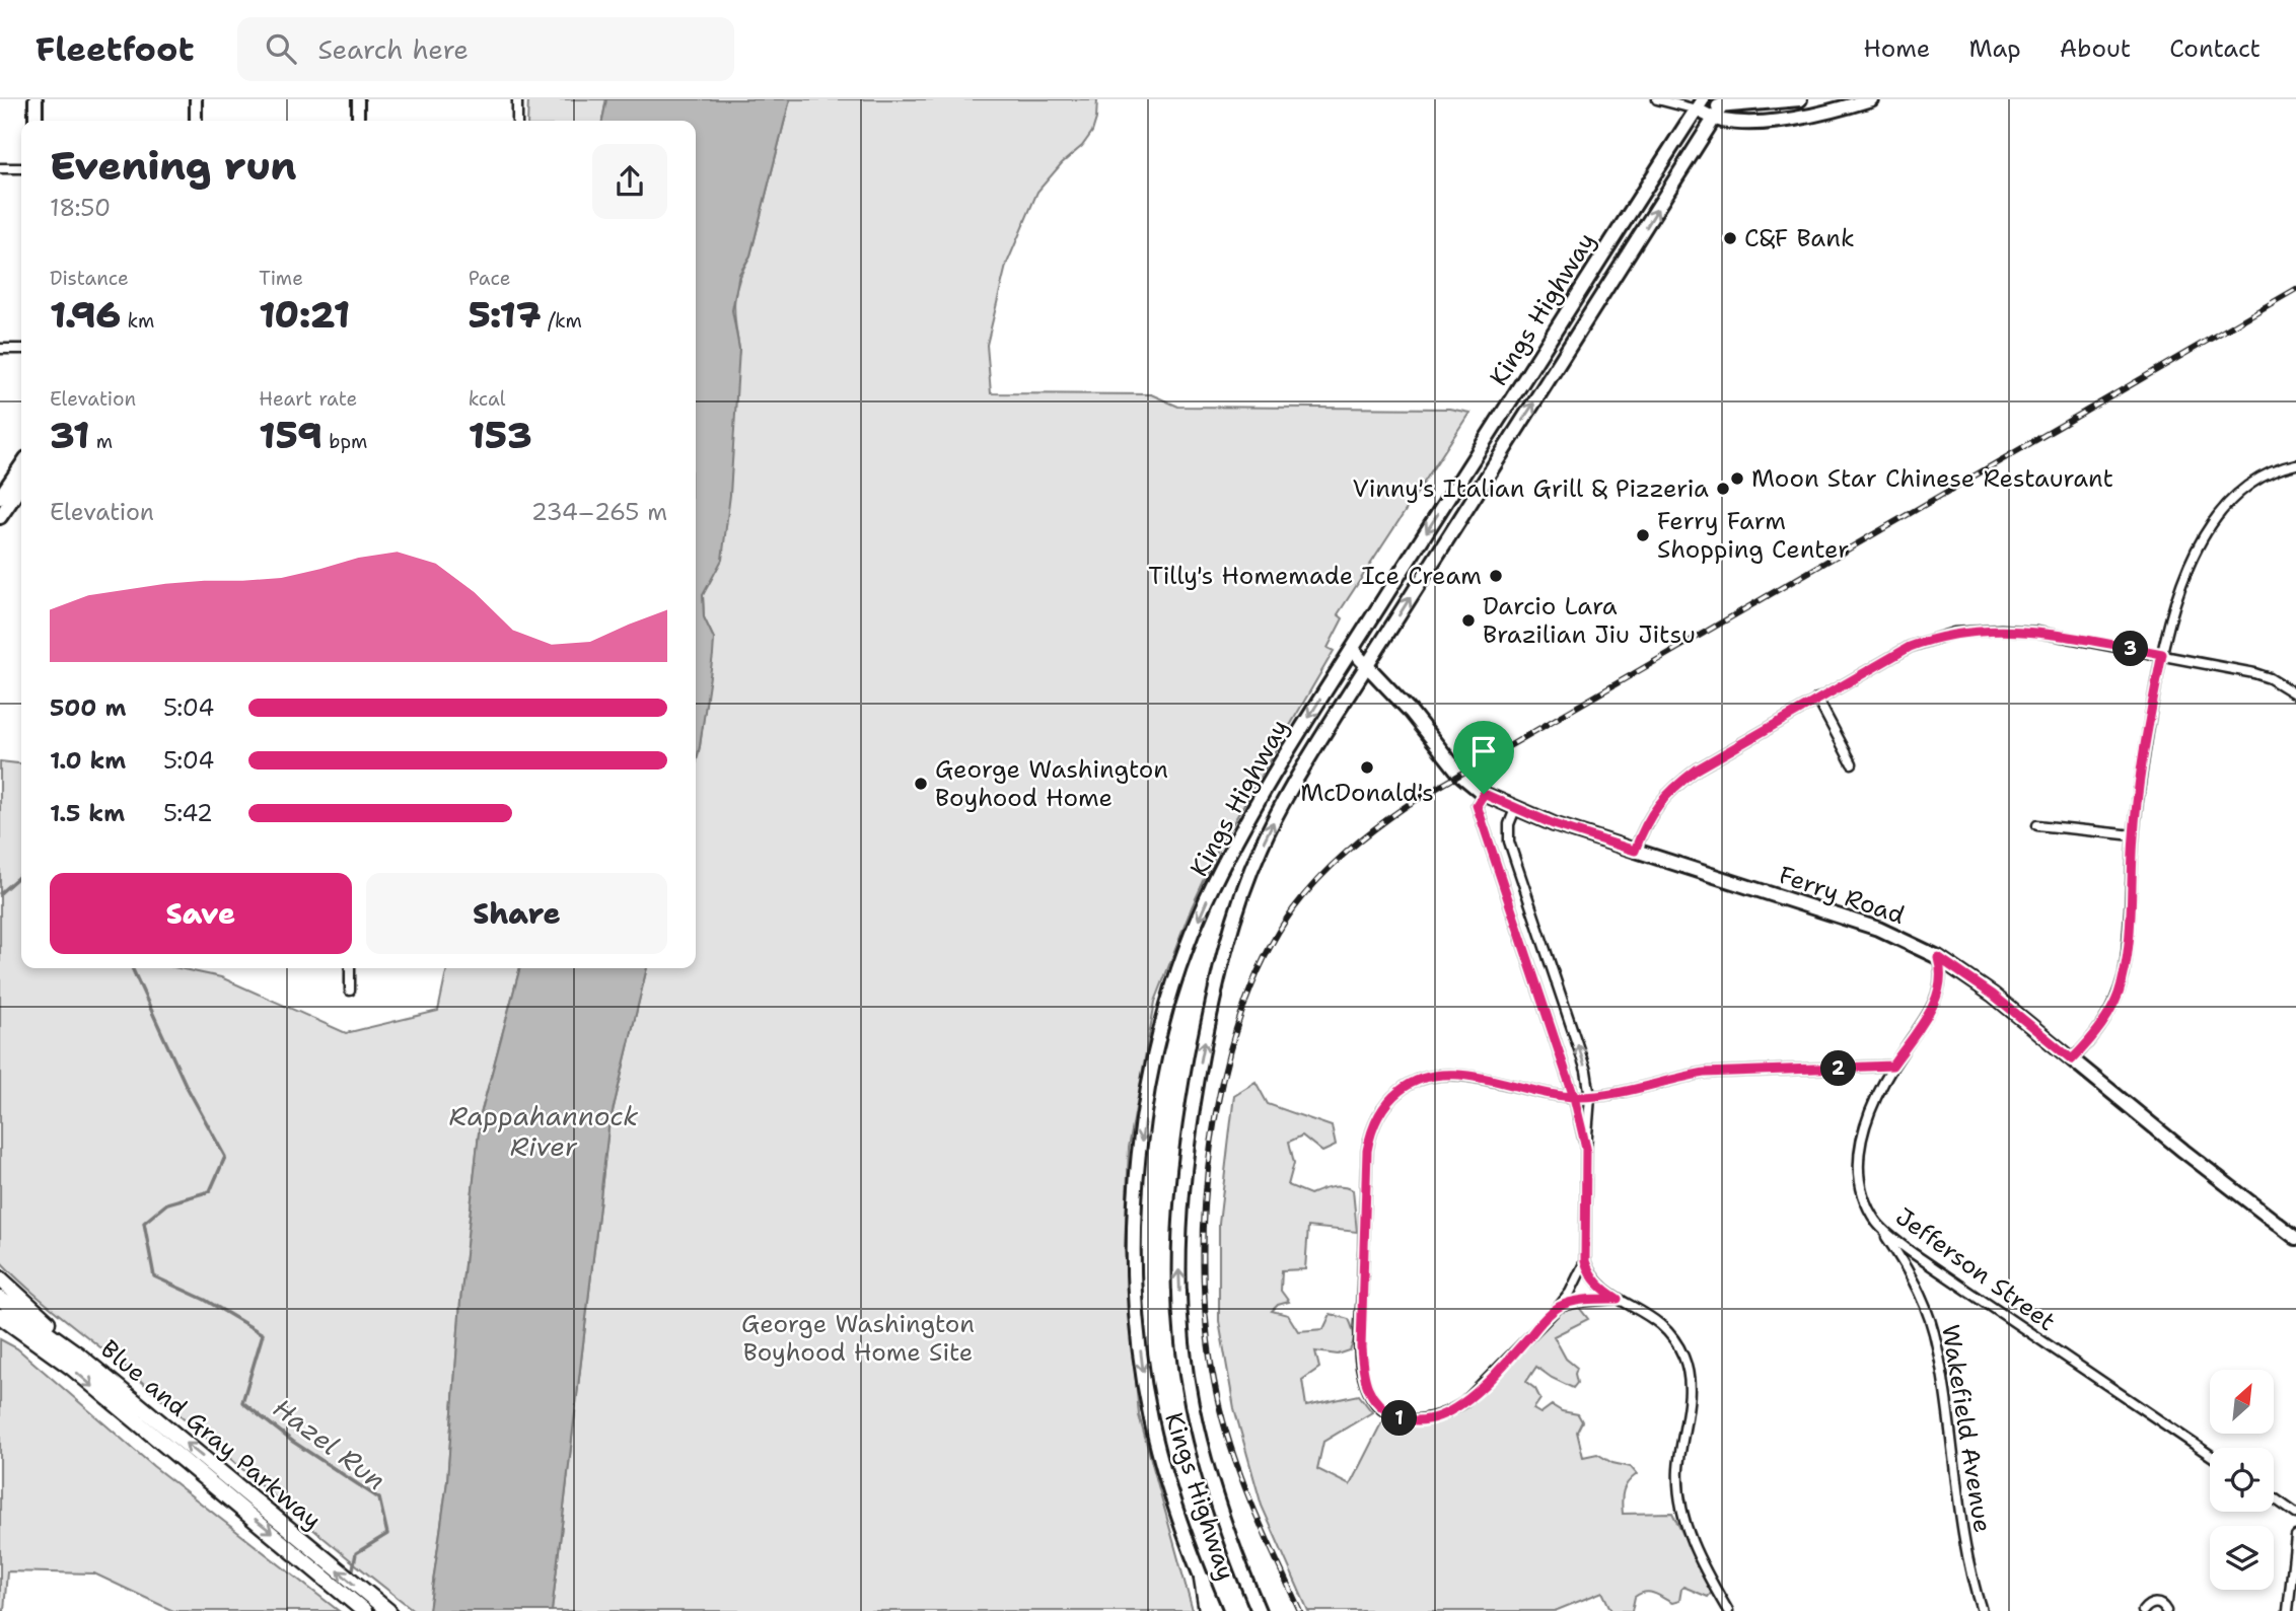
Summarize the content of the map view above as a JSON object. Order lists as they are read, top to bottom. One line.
{"streets":{"highway":["Blue and Gray Parkway"],"main road":["Kings Highway","Ferry Road"],"street":["Jefferson Street","Wakefield Avenue"]},"crossings":[["Kings Highway","Ferry Road"],["Ferry Road","Jefferson Street"],["Jefferson Street","Wakefield Avenue"]],"water":["Rappahannock River","Hazel Run"],"parks":["George Washington Boyhood Home Site"],"places":["C&F Bank","Moon Star Chinese Restaurant","Vinny's Italian Grill & Pizzeria","Ferry Farm Shopping Center","Tilly's Homemade Ice Cream","Darcio Lara Brazilian Jiu Jitsu","McDonald's","George Washington Boyhood Home"],"north":"top right","page":{"header":"Fleetfoot","search":"Search here","nav":["Home","Map","About","Contact"],"heading":["Evening run","18:50"],"stats":[["Distance","1.96 km"],["Time","10:21"],["Pace","5:17 /km"],["Elevation","31 m"],["Heart rate","159 bpm"],["kcal","153"]],"chart":["Elevation","234–265 m"],"pins":["3","2","1"],"list":[{"name":"500 m","note":"5:04"},{"name":"1.0 km","note":"5:04"},{"name":"1.5 km","note":"5:42"}],"buttons":["Save","Share"]}}
